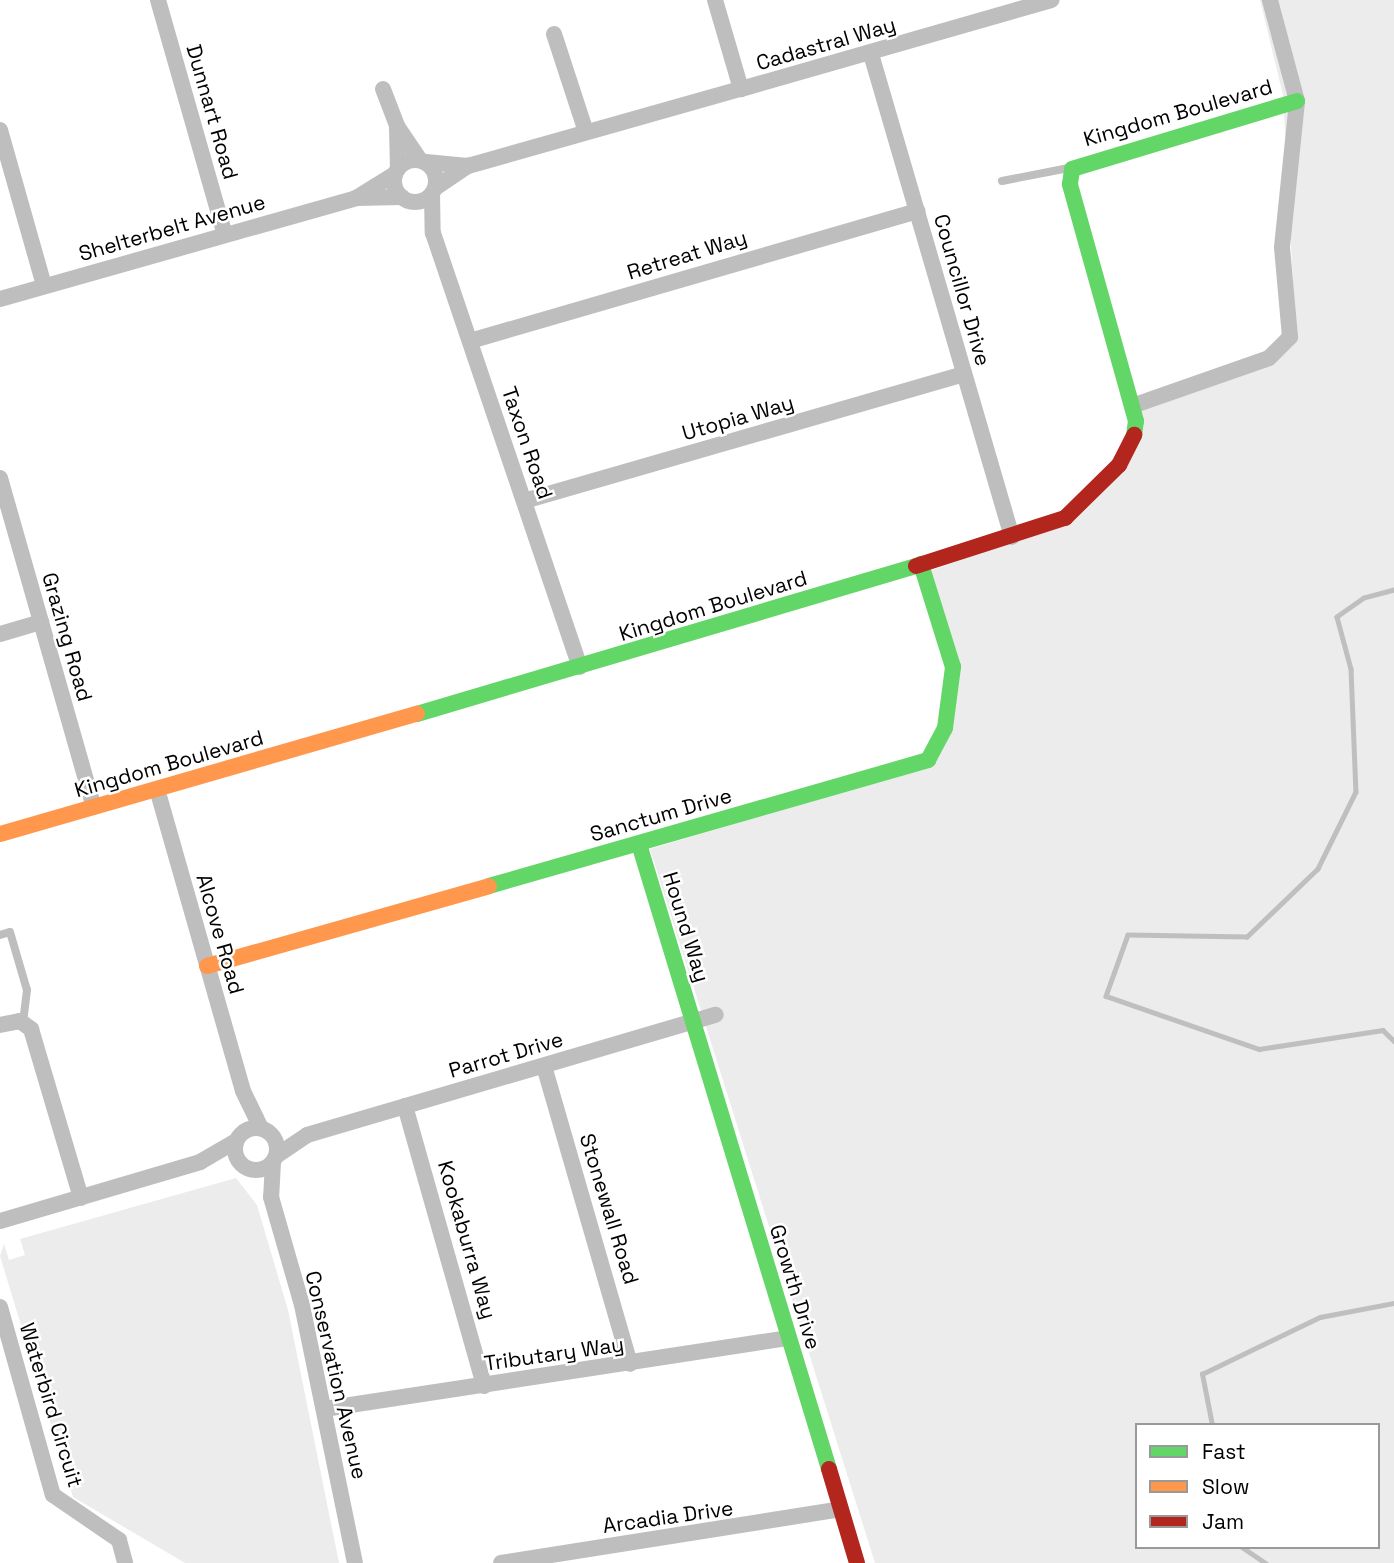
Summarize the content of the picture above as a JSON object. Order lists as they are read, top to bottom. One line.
{"streets":{"street":["Cadastral Way","Dunnart Road","Kingdom Boulevard","Shelterbelt Avenue","Retreat Way","Councillor Drive","Utopia Way","Taxon Road","Grazing Road","Sanctum Drive","Hound Way","Alcove Road","Parrot Drive","Stonewall Road","Kookaburra Way","Growth Drive","Tributary Way","Conservation Avenue","Waterbird Circuit","Arcadia Drive"]},"crossings":[["Cadastral Way","Councillor Drive"],["Dunnart Road","Shelterbelt Avenue"],["Kingdom Boulevard","Councillor Drive"],["Kingdom Boulevard","Taxon Road"],["Kingdom Boulevard","Grazing Road"],["Kingdom Boulevard","Sanctum Drive"],["Kingdom Boulevard","Alcove Road"],["Retreat Way","Councillor Drive"],["Retreat Way","Taxon Road"],["Councillor Drive","Utopia Way"],["Utopia Way","Taxon Road"],["Sanctum Drive","Hound Way"],["Sanctum Drive","Alcove Road"],["Hound Way","Parrot Drive"],["Hound Way","Growth Drive"],["Alcove Road","Parrot Drive"],["Alcove Road","Conservation Avenue"],["Parrot Drive","Stonewall Road"],["Parrot Drive","Kookaburra Way"],["Parrot Drive","Growth Drive"],["Parrot Drive","Conservation Avenue"],["Stonewall Road","Tributary Way"],["Kookaburra Way","Tributary Way"],["Growth Drive","Tributary Way"],["Growth Drive","Arcadia Drive"],["Tributary Way","Conservation Avenue"]],"legend":["Fast","Slow","Jam"]}
